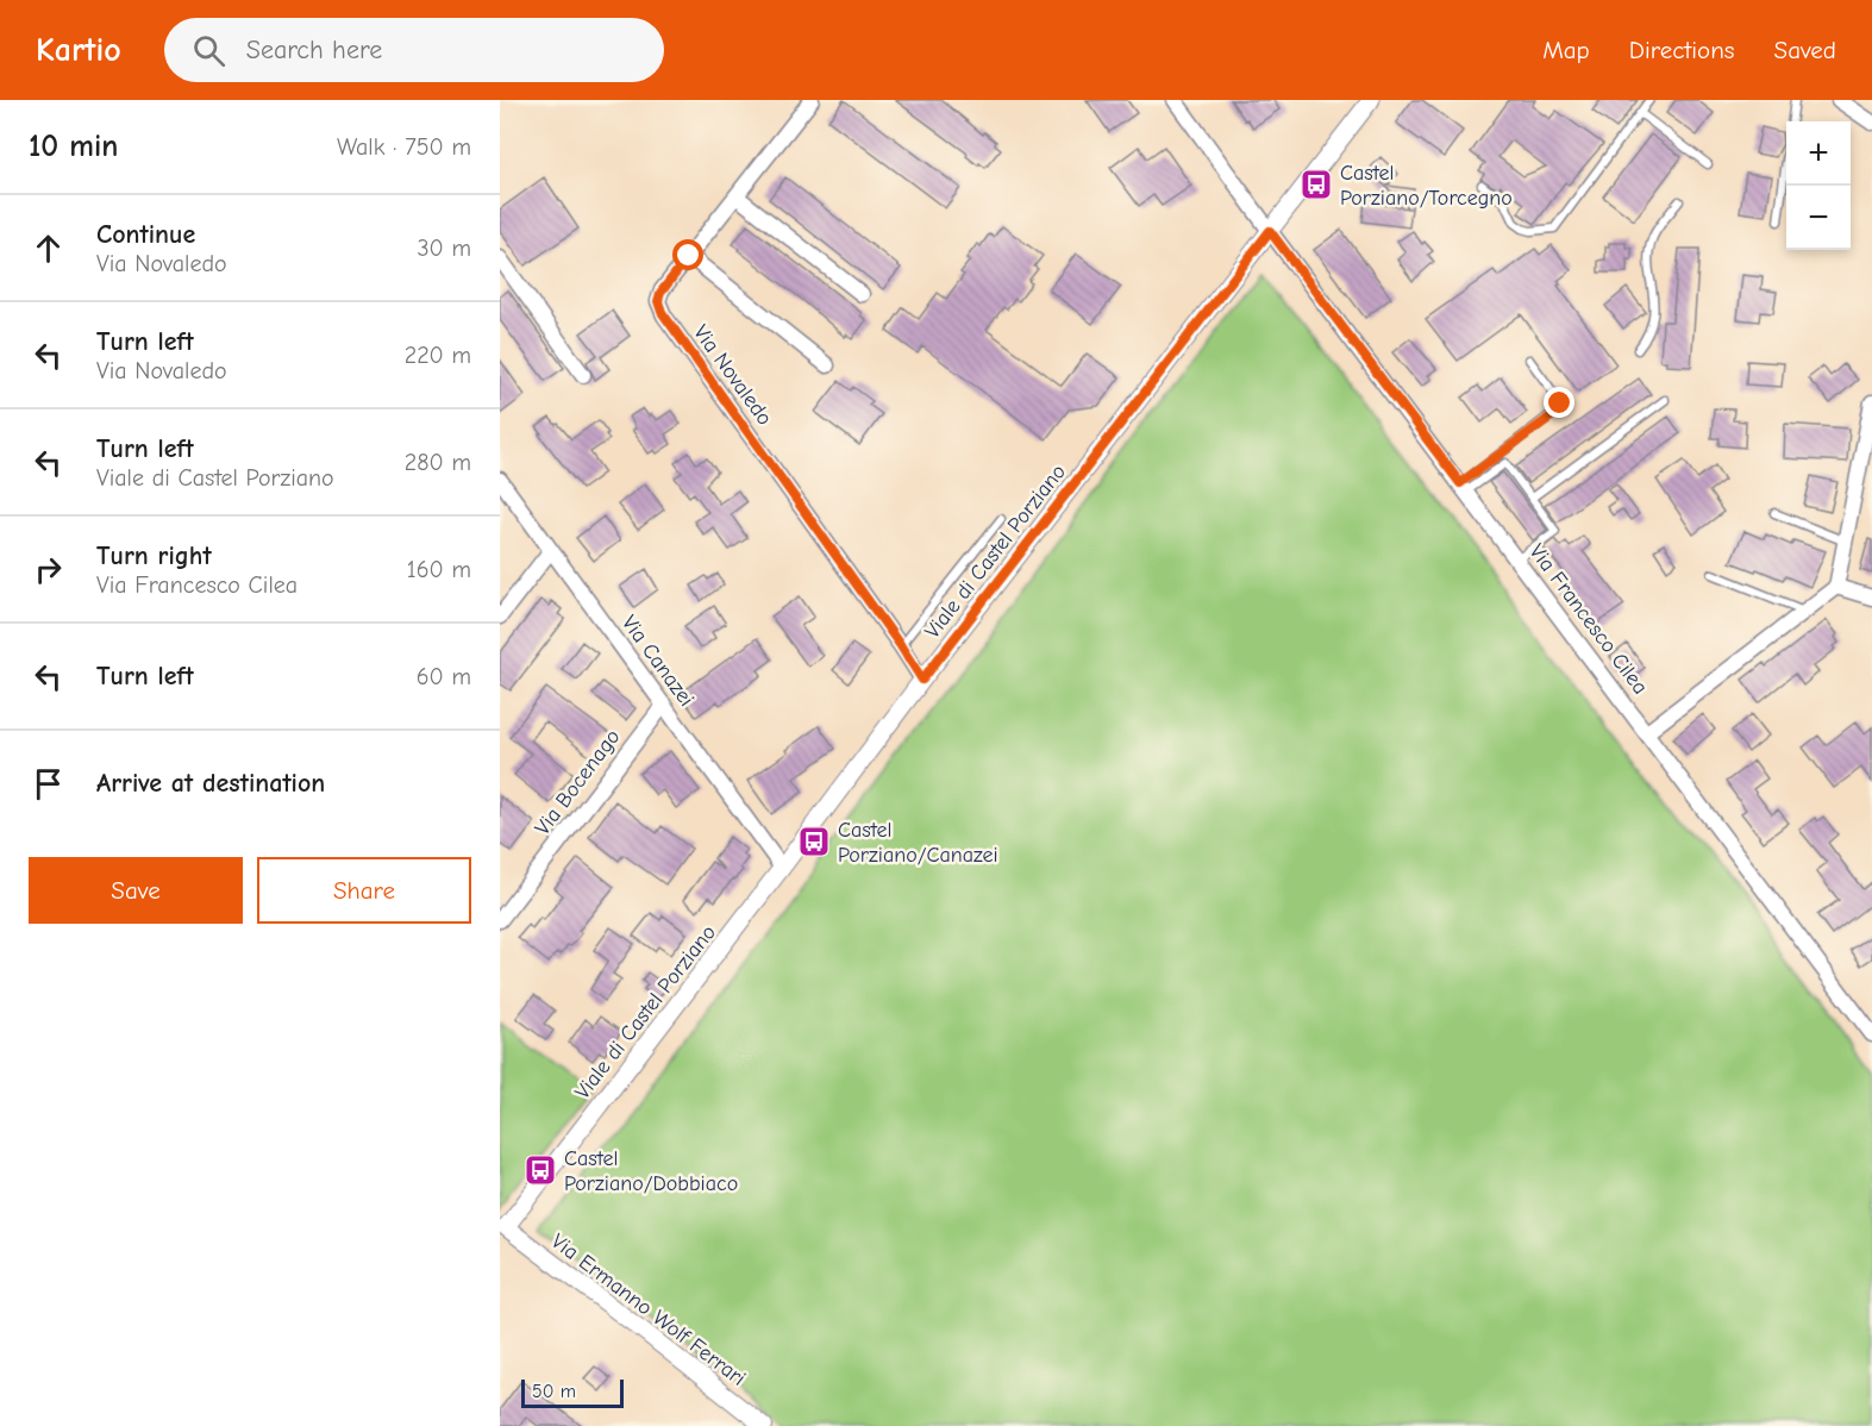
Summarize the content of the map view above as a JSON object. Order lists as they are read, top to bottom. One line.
{"streets":{"street":["Via Novaledo","Viale di Castel Porziano","Via Francesco Cilea","Via Canazei","Via Bocenago","Via Ermanno Wolf Ferrari"]},"crossings":[["Via Novaledo","Viale di Castel Porziano"],["Viale di Castel Porziano","Via Francesco Cilea"],["Viale di Castel Porziano","Via Canazei"],["Viale di Castel Porziano","Via Ermanno Wolf Ferrari"],["Via Canazei","Via Bocenago"]],"places":{"bus stop":["Castel Porziano/Torcegno","Castel Porziano/Canazei","Castel Porziano/Dobbiaco"]},"scale_bar":"50 m","page":{"header":"Kartio","search":"Search here","nav":["Map","Directions","Saved"],"heading":["10 min","Walk · 750 m"],"map_buttons":["+","−"],"list":[["Continue","Via Novaledo","30 m"],["Turn left","Via Novaledo","220 m"],["Turn left","Viale di Castel Porziano","280 m"],["Turn right","Via Francesco Cilea","160 m"],["Turn left","60 m"],"Arrive at destination"],"buttons":["Save","Share"],"scale":"50 m"}}
